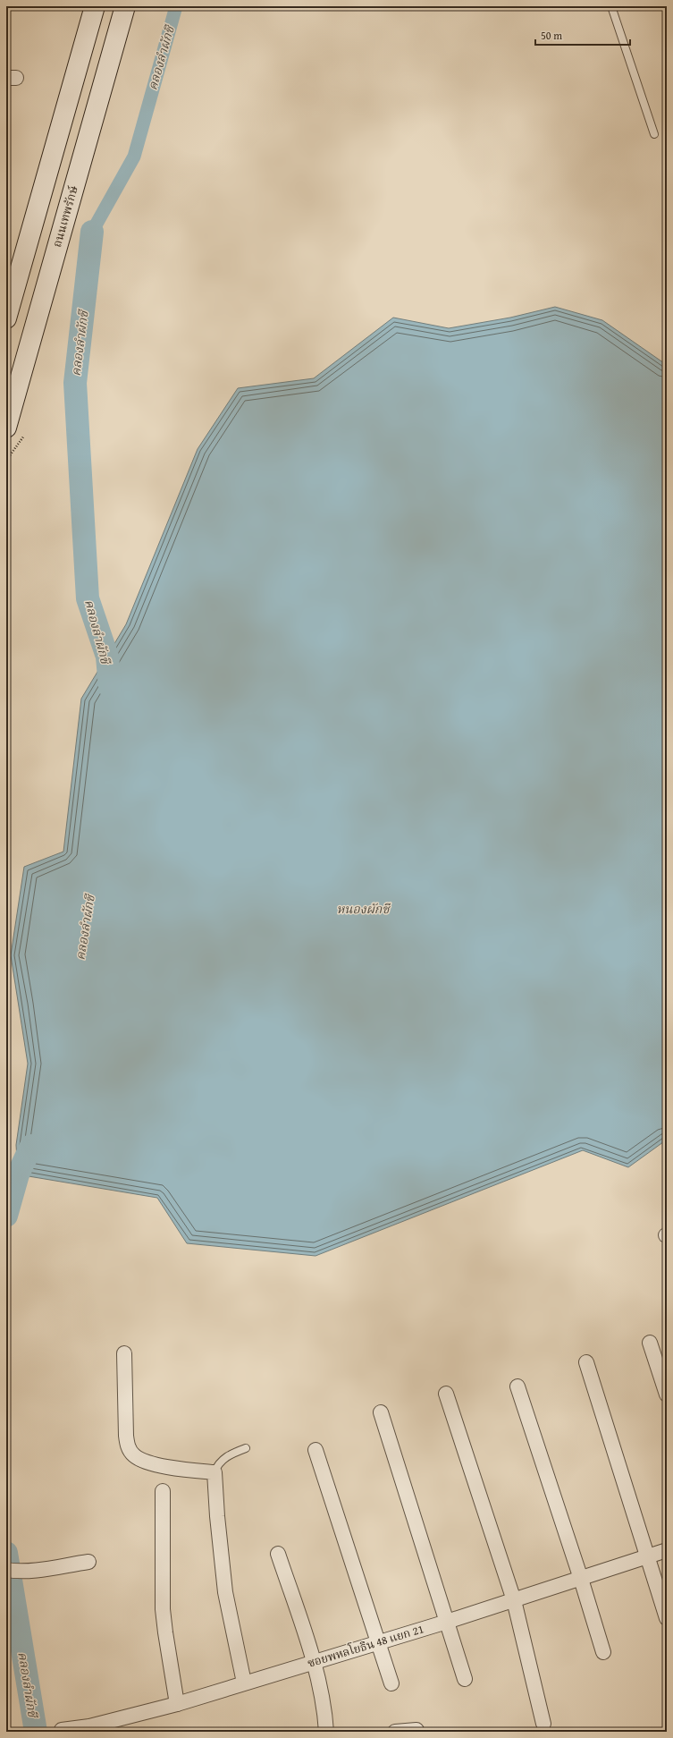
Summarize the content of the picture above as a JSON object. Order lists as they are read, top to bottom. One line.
{"streets":{"main road":["ถนนเทพรักษ์"],"street":["ซอยพหลโยธิน 48 แยก 21"]},"water":["คลองลำผักชี","หนองผักชี"],"scale_bar":"50 m"}
